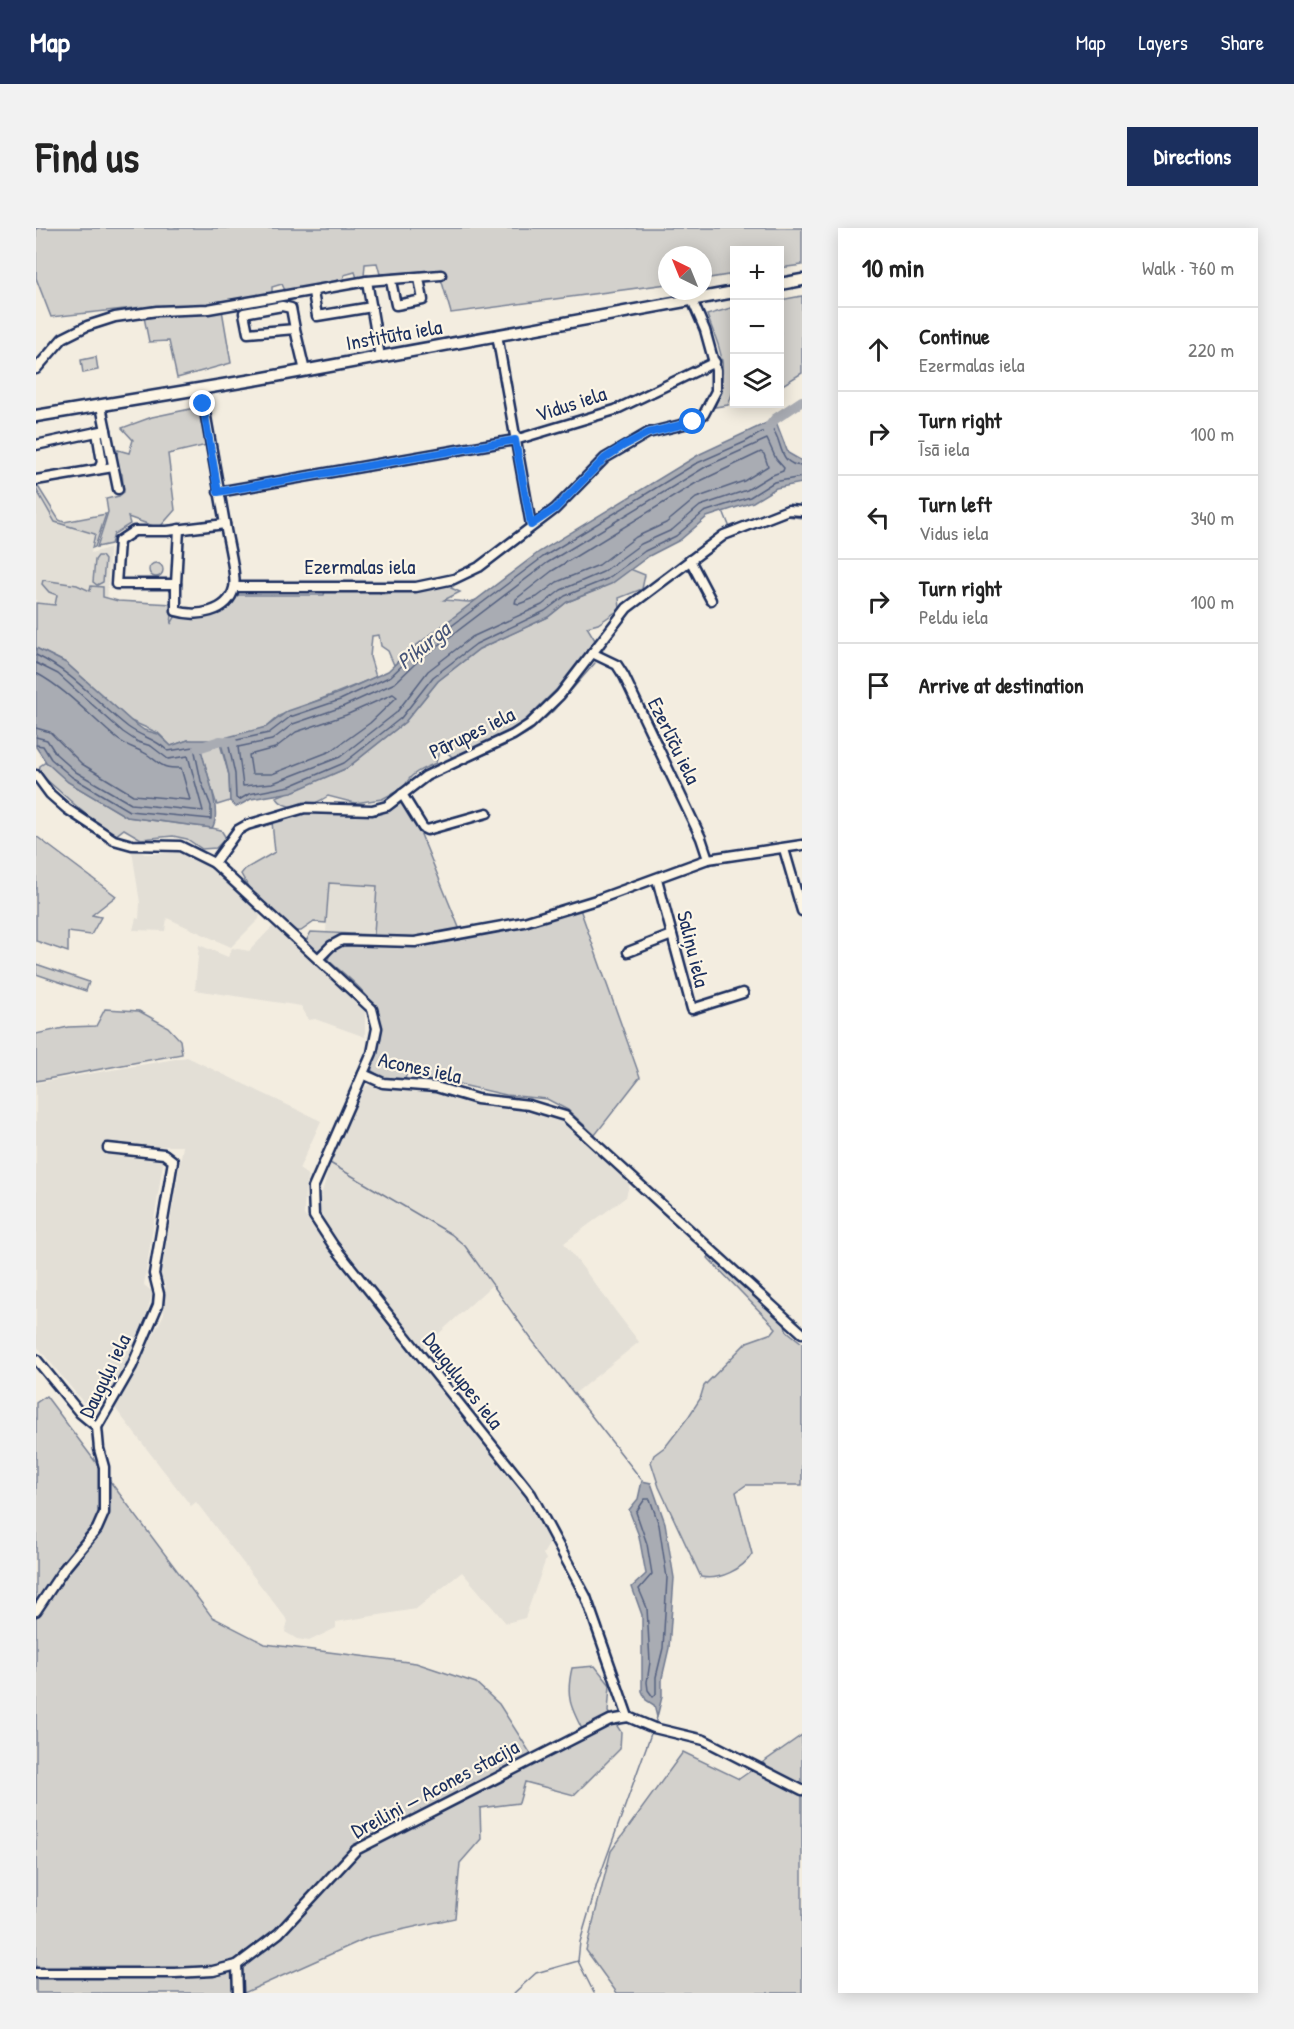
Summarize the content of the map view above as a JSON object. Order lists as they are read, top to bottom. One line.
{"streets":{"main road":["Institūta iela"],"street":["Vidus iela","Ezermalas iela","Pārupes iela","Ezerlīču iela","Saliņu iela","Acones iela","Dauguļu iela","Dauguļupes iela","Dreiliņi — Acones stacija"]},"crossings":[["Institūta iela","Ezermalas iela"],["Vidus iela","Ezermalas iela"],["Pārupes iela","Ezerlīču iela"],["Pārupes iela","Acones iela"],["Acones iela","Dauguļupes iela"],["Dauguļupes iela","Dreiliņi — Acones stacija"]],"water":["Piķurga"],"north":"top left","page":{"header":"Map","nav":["Map","Layers","Share"],"buttons":"Directions","title":"Find us","heading":["10 min","Walk · 760 m"],"map_buttons":["+","−"],"list":[["Continue","Ezermalas iela","220 m"],["Turn right","Īsā iela","100 m"],["Turn left","Vidus iela","340 m"],["Turn right","Peldu iela","100 m"],"Arrive at destination"]}}
